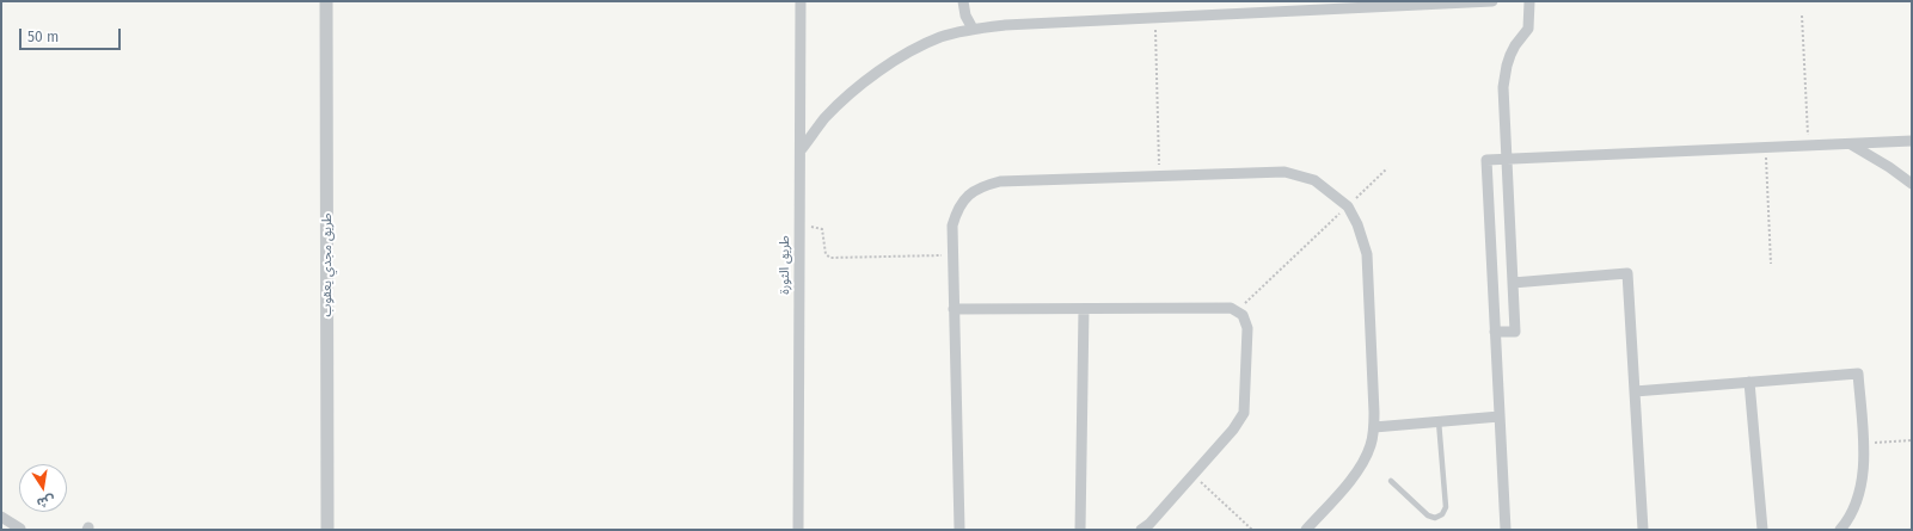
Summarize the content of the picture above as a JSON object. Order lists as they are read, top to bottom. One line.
{"streets":{"street":["طريق مجدي يعقوب","طريق الثورة"]},"scale_bar":"50 m","north":"bottom"}
